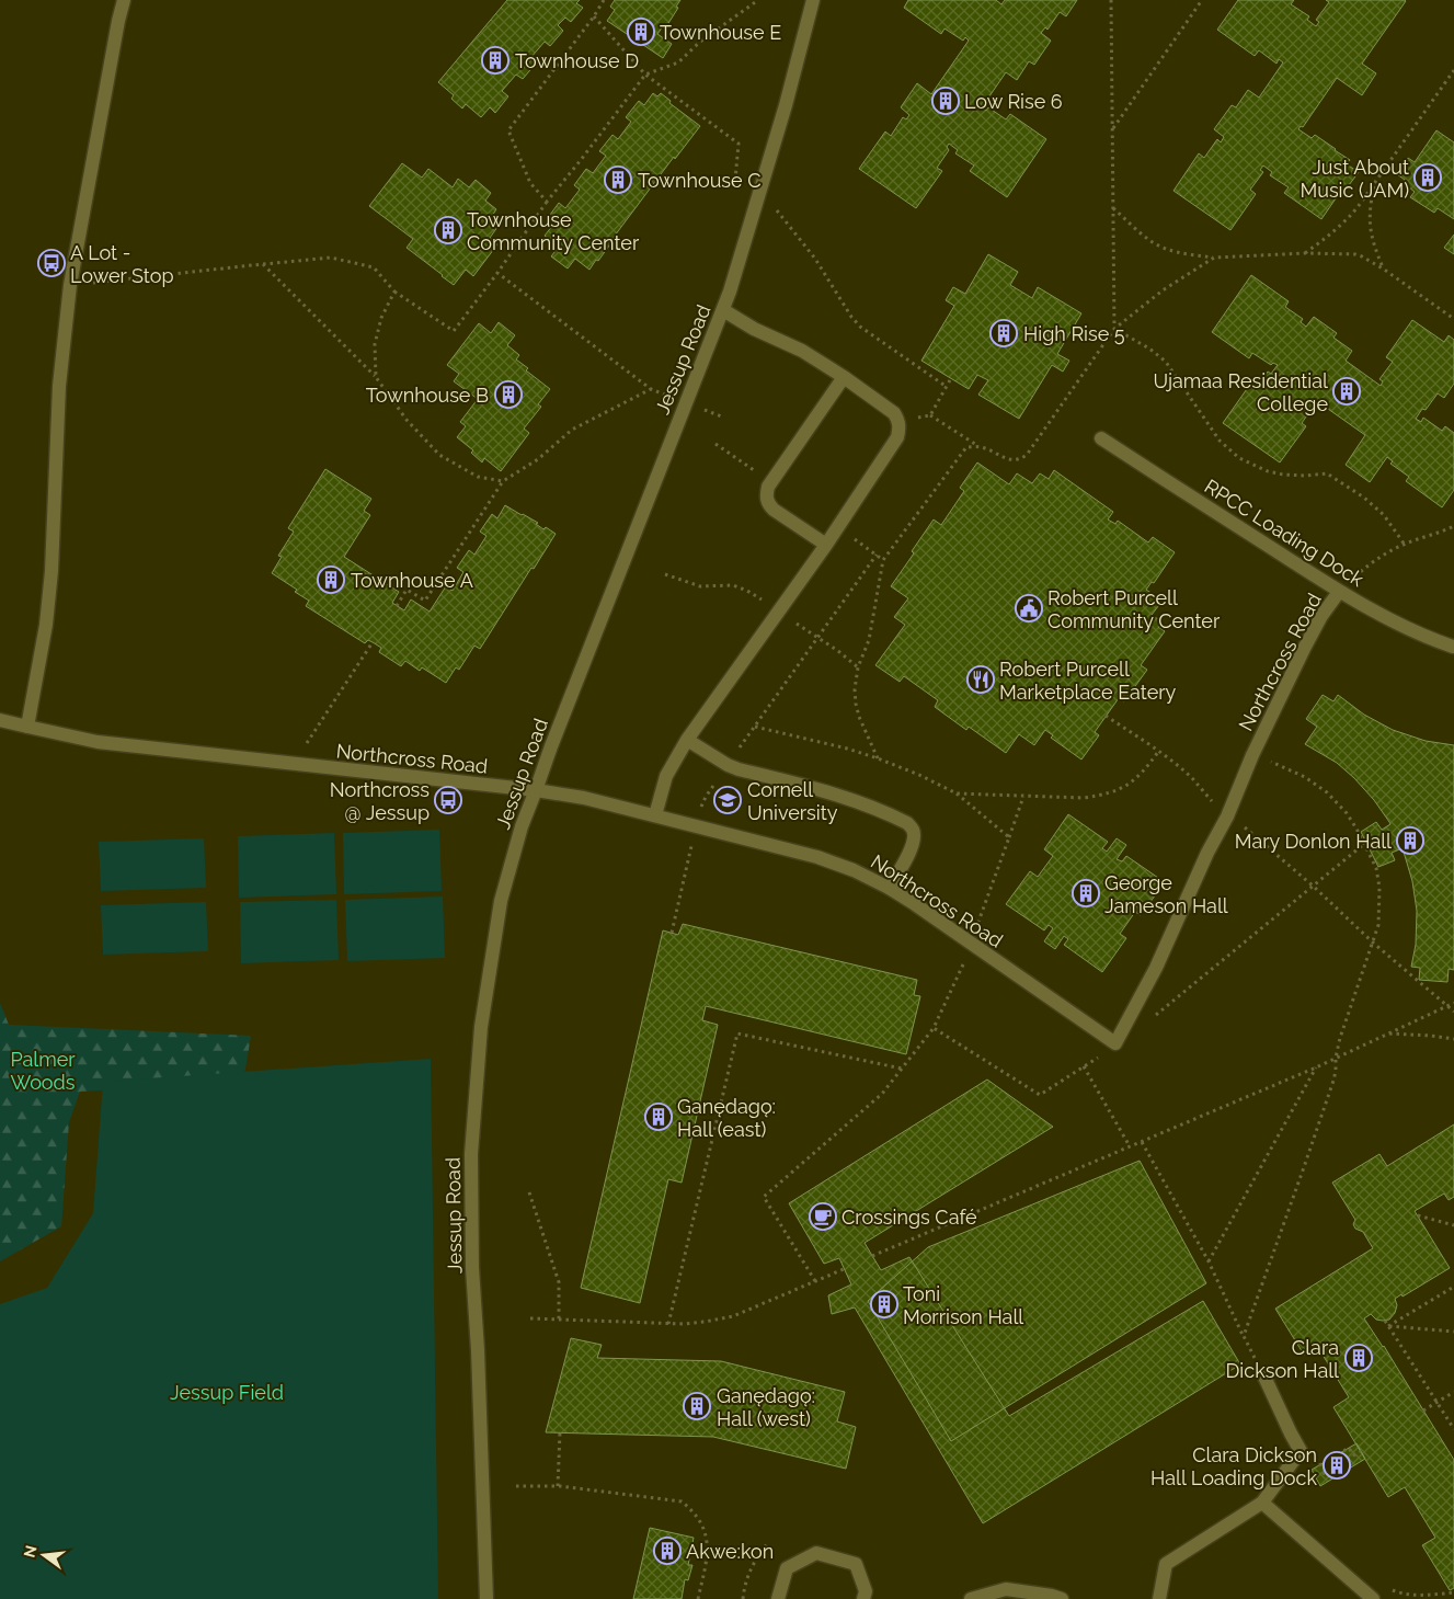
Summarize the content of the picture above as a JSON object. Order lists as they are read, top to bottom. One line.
{"streets":{"street":["Jessup Road","RPCC Loading Dock","Northcross Road"]},"crossings":[["Jessup Road","Northcross Road"],["RPCC Loading Dock","Northcross Road"]],"parks":["Palmer Woods","Jessup Field"],"places":{"building":["Townhouse E","Townhouse D","Low Rise 6","Just About Music (JAM)","Townhouse C","Townhouse Community Center","High Rise 5","Ujamaa Residential College","Townhouse B","Townhouse A","Mary Donlon Hall","George Jameson Hall","Ganędagǫ: Hall (east)","Toni Morrison Hall","Clara Dickson Hall","Ganędagǫ: Hall (west)","Clara Dickson Hall Loading Dock","Akwe:kon"],"bus stop":["A Lot - Lower Stop","Northcross @ Jessup"],"public building":["Robert Purcell Community Center"],"restaurant":["Robert Purcell Marketplace Eatery"],"school or university":["Cornell University"],"cafe":["Crossings Café"]},"north":"left"}
